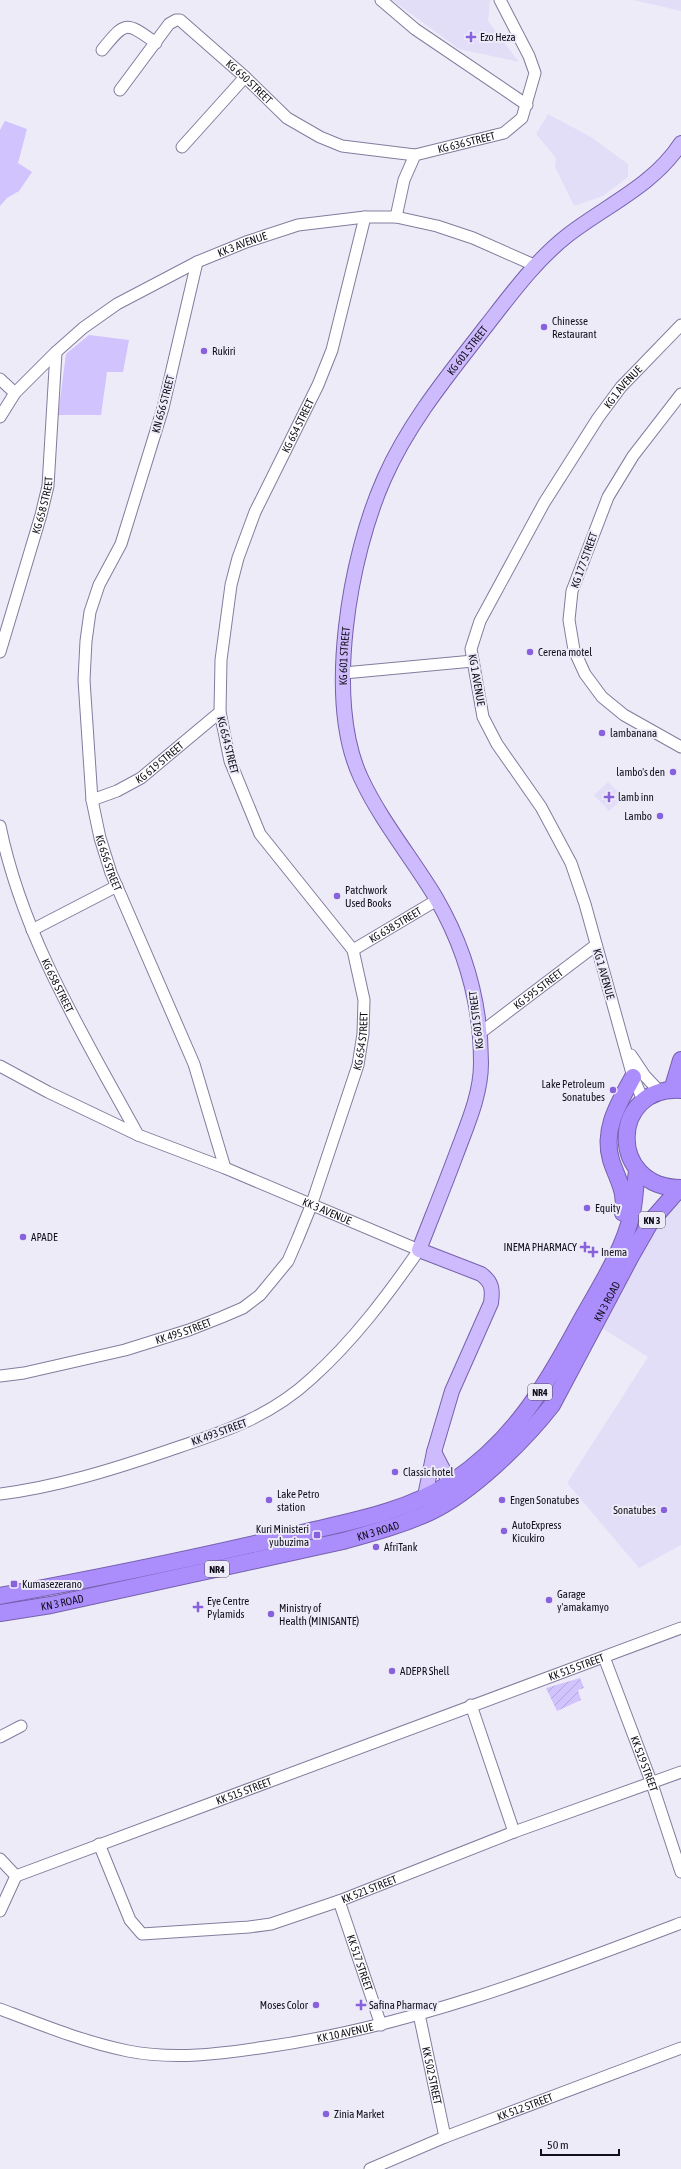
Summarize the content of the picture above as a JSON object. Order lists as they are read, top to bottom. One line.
{"streets":{"highway":["KN 3","KN 3 ROAD","NR4"],"main road":["KK 3 AVENUE","KG 601 STREET"],"street":["KG 650 STREET","KG 636 STREET","KG 1 AVENUE","KN 656 STREET","KG 654 STREET","KG 658 STREET","KG 177 STREET","KG 619 STREET","KG 656 STREET","KG 638 STREET","KG 595 STREET","KK 495 STREET","KK 493 STREET","KK 515 STREET","KK 519 STREET","KK 521 STREET","KK 517 STREET","KK 10 AVENUE","KK 502 STREET","KK 512 STREET"]},"crossings":[["KG 650 STREET","KG 636 STREET"],["KK 3 AVENUE","KG 601 STREET"],["KK 3 AVENUE","KN 656 STREET"],["KK 3 AVENUE","KG 654 STREET"],["KK 3 AVENUE","KG 658 STREET"],["KK 3 AVENUE","KG 656 STREET"],["KK 3 AVENUE","KN 3 ROAD"],["KK 3 AVENUE","KK 495 STREET"],["KK 3 AVENUE","KK 493 STREET"],["KG 601 STREET","KG 638 STREET"],["KG 601 STREET","KG 595 STREET"],["KG 601 STREET","KK 493 STREET"],["KG 1 AVENUE","KG 595 STREET"],["KN 656 STREET","KG 656 STREET"],["KG 654 STREET","KG 619 STREET"],["KG 654 STREET","KG 638 STREET"],["KG 654 STREET","KK 495 STREET"],["KG 619 STREET","KG 656 STREET"],["KN 3","KN 3 ROAD"],["KK 515 STREET","KK 519 STREET"],["KK 515 STREET","KK 521 STREET"],["KK 519 STREET","KK 521 STREET"],["KK 521 STREET","KK 517 STREET"],["KK 517 STREET","KK 10 AVENUE"],["KK 10 AVENUE","KK 502 STREET"],["KK 502 STREET","KK 512 STREET"]],"places":{"health":["Ezo Heza","lamb inn","INEMA PHARMACY","Inema","Eye Centre Pylamids","Safina Pharmacy"],"other":["Chinesse Restaurant","Rukiri","Cerena motel","lambanana","lambo's den","Lambo","Patchwork Used Books","Lake Petroleum Sonatubes","Equity","APADE","Classic hotel","Lake Petro station","Engen Sonatubes","Sonatubes","AutoExpress Kicukiro","AfriTank","Garage y'amakamyo","Ministry of Health (MINISANTE)","ADEPR Shell","Moses Color","Zinia Market"],"transit":["Kuri Ministeri yubuzima","Kumasezerano"]},"scale_bar":"50 m"}
